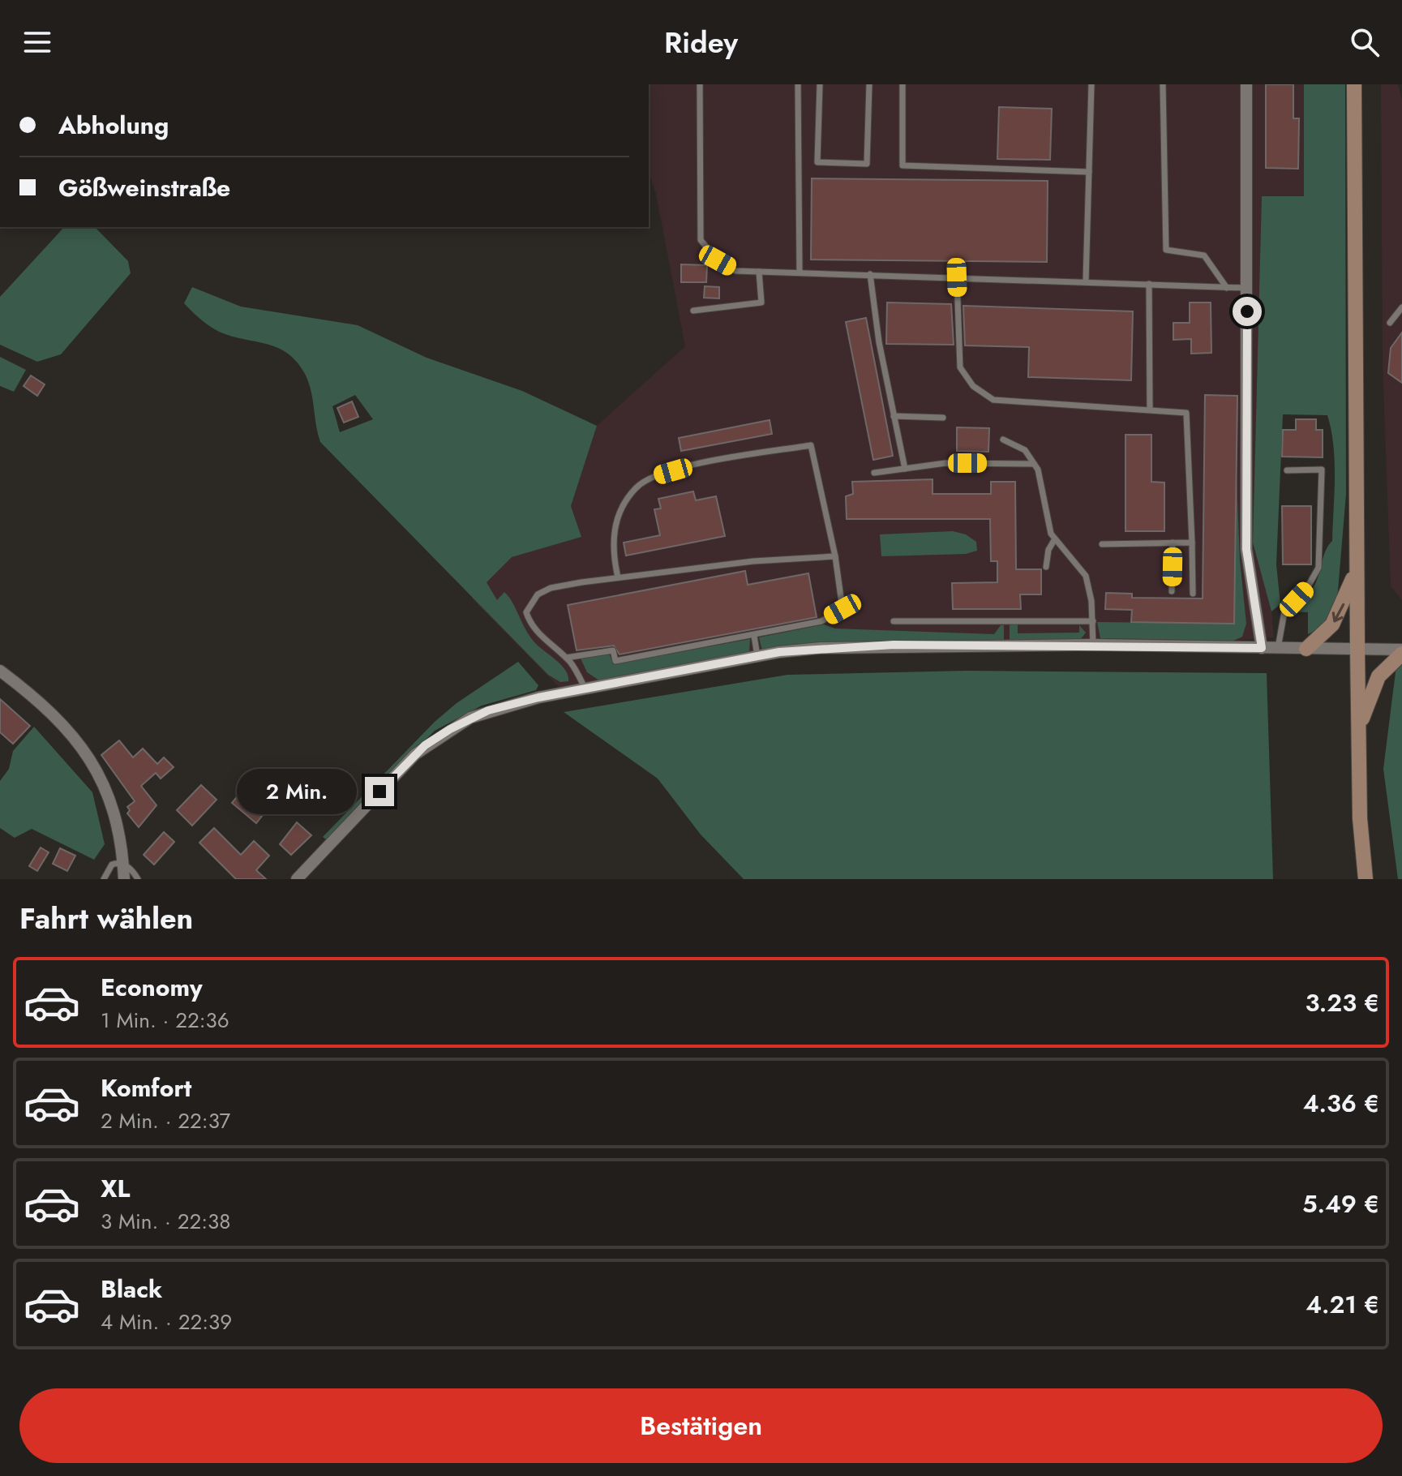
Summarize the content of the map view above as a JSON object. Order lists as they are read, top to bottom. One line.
{"page":{"header":"Ridey","banner":["Abholung","Gößweinstraße"],"bubble":"2 Min.","heading":"Fahrt wählen","list":[{"name":"Economy","note":"1 Min. · 22:36","value":"3.23 €"},{"name":"Komfort","note":"2 Min. · 22:37","value":"4.36 €"},{"name":"XL","note":"3 Min. · 22:38","value":"5.49 €"},{"name":"Black","note":"4 Min. · 22:39","value":"4.21 €"}],"buttons":"Bestätigen"}}
